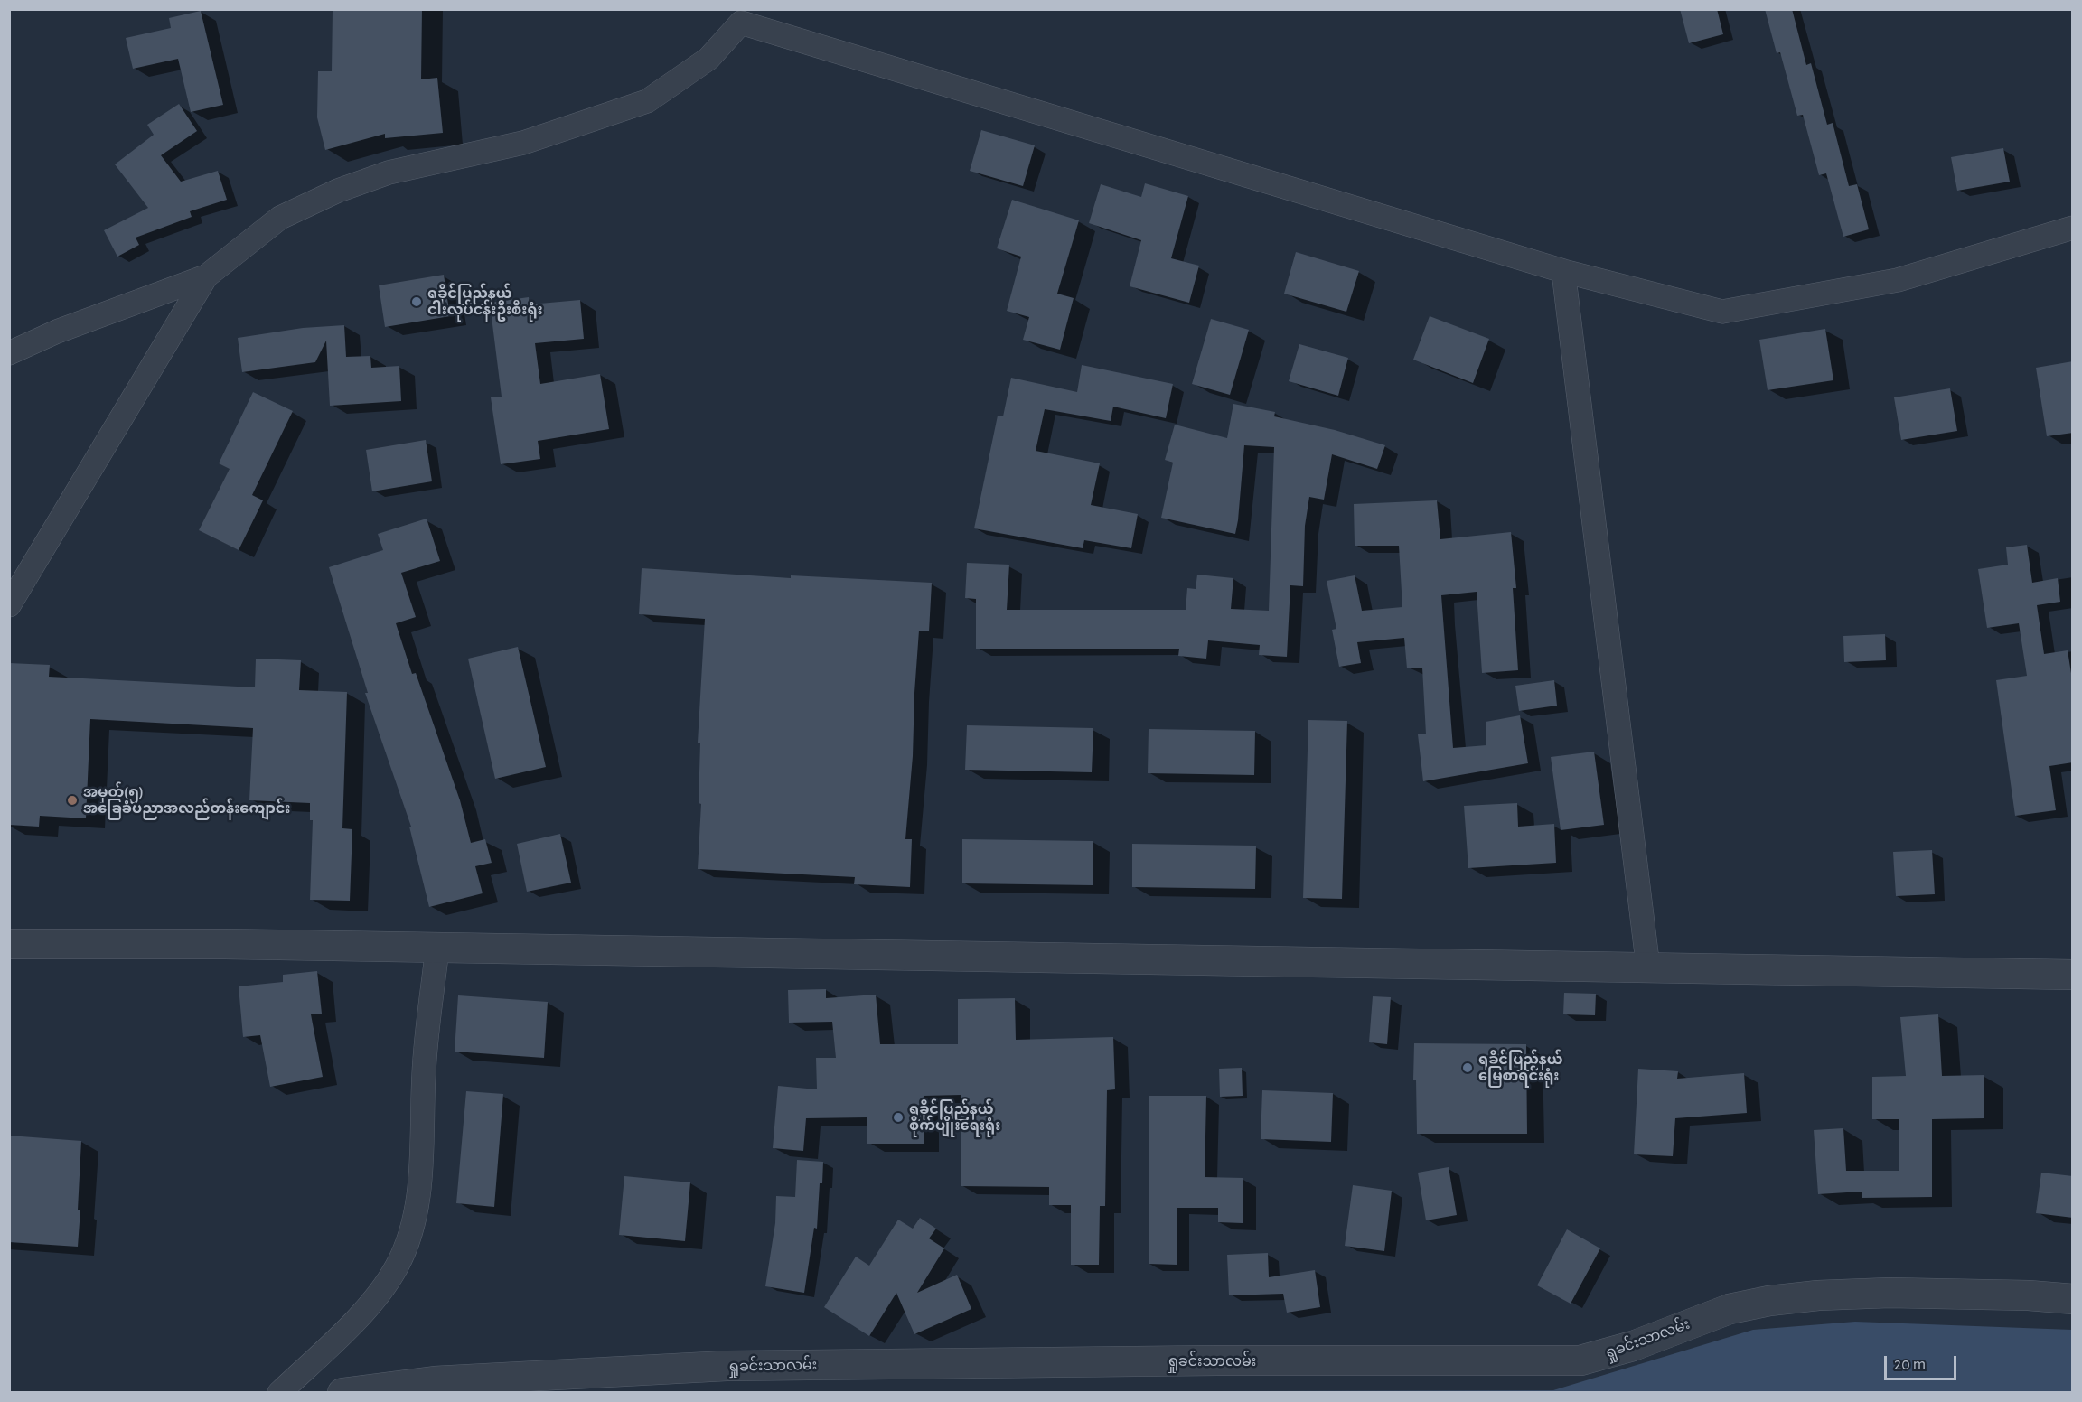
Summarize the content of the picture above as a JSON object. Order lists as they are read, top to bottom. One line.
{"streets":{"street":["ရှုခင်းသာလမ်း"]},"places":["ရခိုင်ပြည်နယ် ငါးလုပ်ငန်းဦးစီးရုံး","အမှတ်(၅) အခြေခံပညာအလည်တန်းကျောင်း","ရခိုင်ပြည်နယ် မြေစာရင်းရုံး","ရခိုင်ပြည်နယ် စိုက်ပျိုးရေးရုံး"],"scale_bar":"20 m"}
